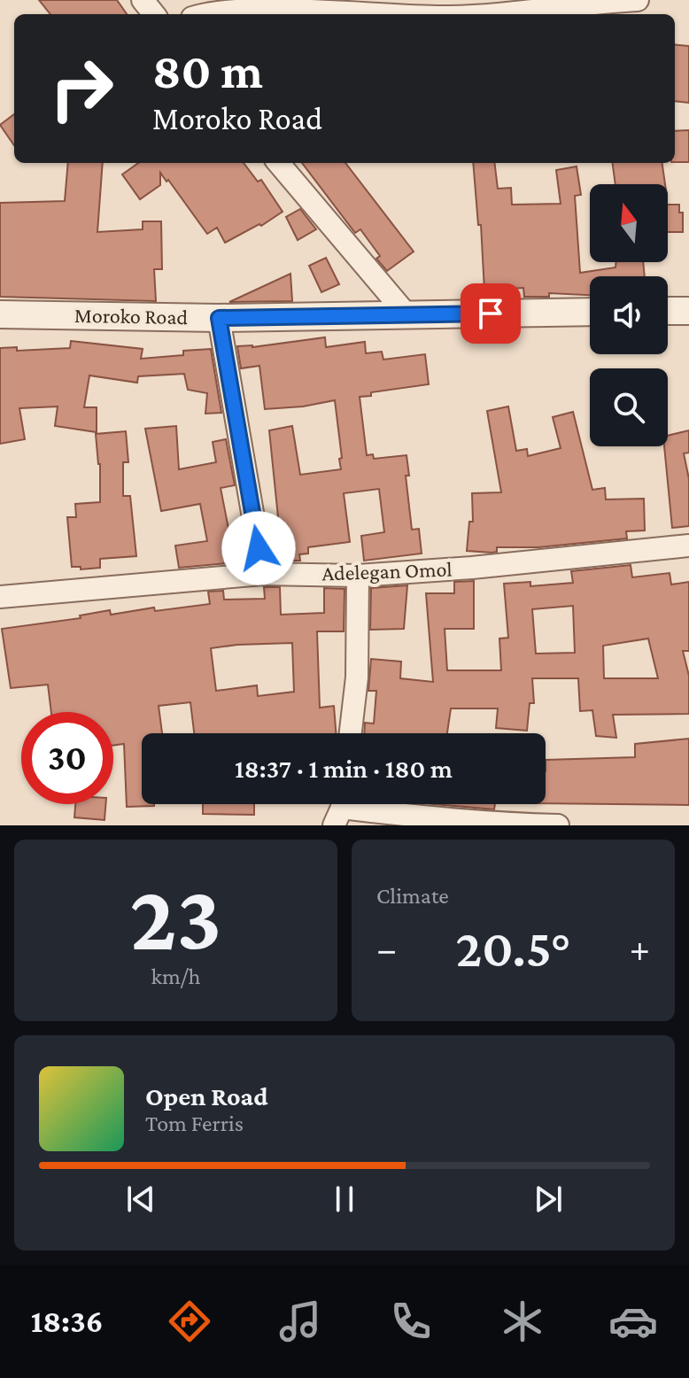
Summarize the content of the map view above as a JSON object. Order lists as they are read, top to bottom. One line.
{"streets":{"street":["Moroko Road","Adelegan Omol"]},"north":"top","page":{"turn":["80 m","Moroko Road"],"limit":"30","trip":"18:37 · 1 min · 180 m","tile":[["23","km/h"],"Climate"],"heat":["−","20.5°","+"],"song":["Open Road","Tom Ferris"],"tabs":"18:36"}}
